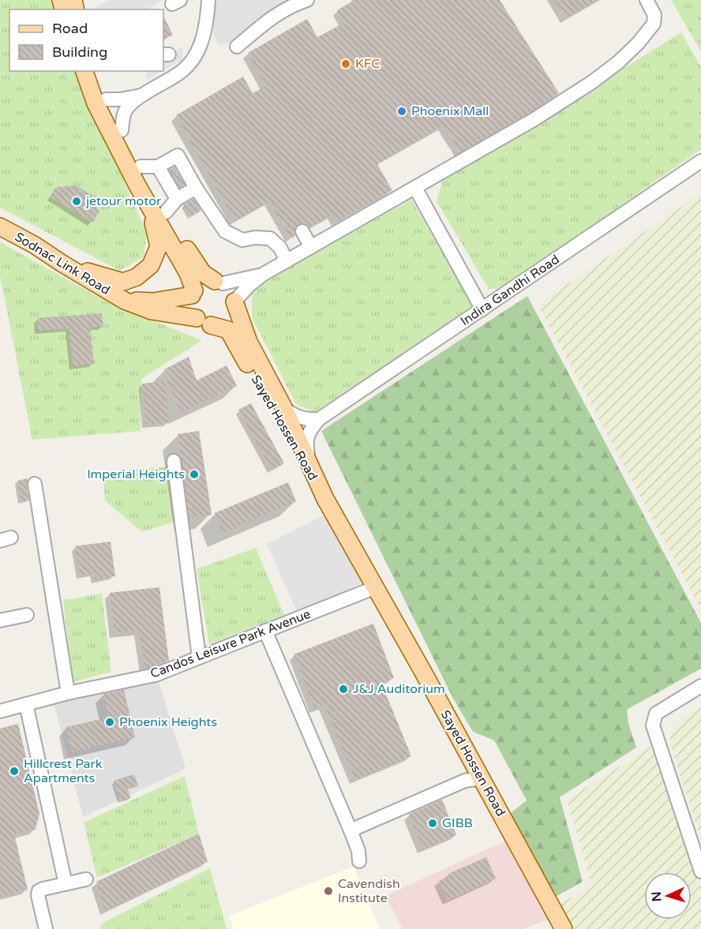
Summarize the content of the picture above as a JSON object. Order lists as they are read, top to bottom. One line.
{"streets":{"main road":["Sodnac Link Road","Sayed Hossen Road"],"street":["Indira Gandhi Road","Candos Leisure Park Avenue"]},"crossings":[["Sodnac Link Road","Sayed Hossen Road"],["Indira Gandhi Road","Sayed Hossen Road"],["Sayed Hossen Road","Candos Leisure Park Avenue"]],"places":["KFC","Phoenix Mall","jetour motor","Imperial Heights","J&J Auditorium","Phoenix Heights","Hillcrest Park Apartments","GIBB","Cavendish Institute"],"legend":["Road","Building"],"north":"left"}
